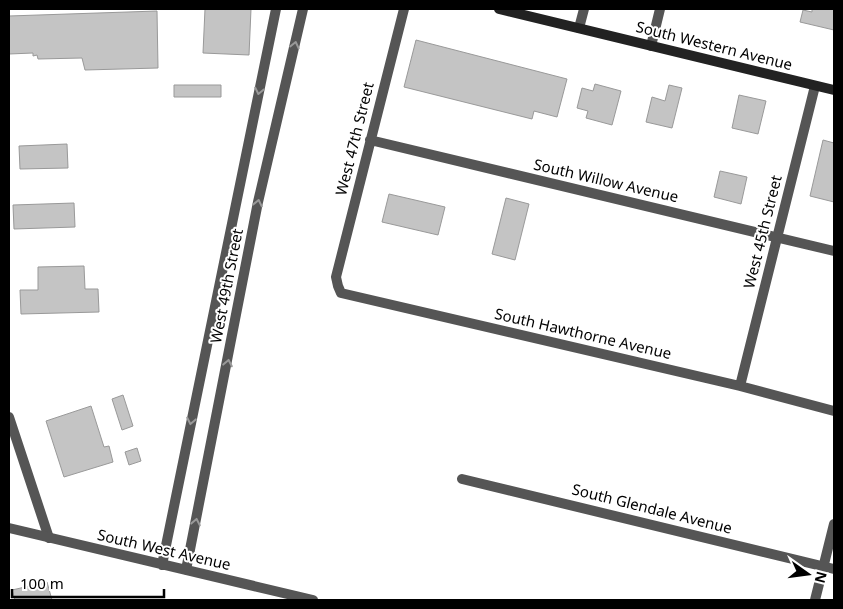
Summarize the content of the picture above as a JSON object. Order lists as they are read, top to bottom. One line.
{"streets":{"main road":["South Western Avenue"],"street":["West 47th Street","South Willow Avenue","West 45th Street","West 49th Street","South Hawthorne Avenue","South Glendale Avenue","South West Avenue"]},"crossings":[["South Western Avenue","West 45th Street"],["West 47th Street","South Willow Avenue"],["West 47th Street","South Hawthorne Avenue"],["South Willow Avenue","West 45th Street"],["West 45th Street","South Hawthorne Avenue"],["West 49th Street","South West Avenue"]],"scale_bar":"100 m","north":"right"}
